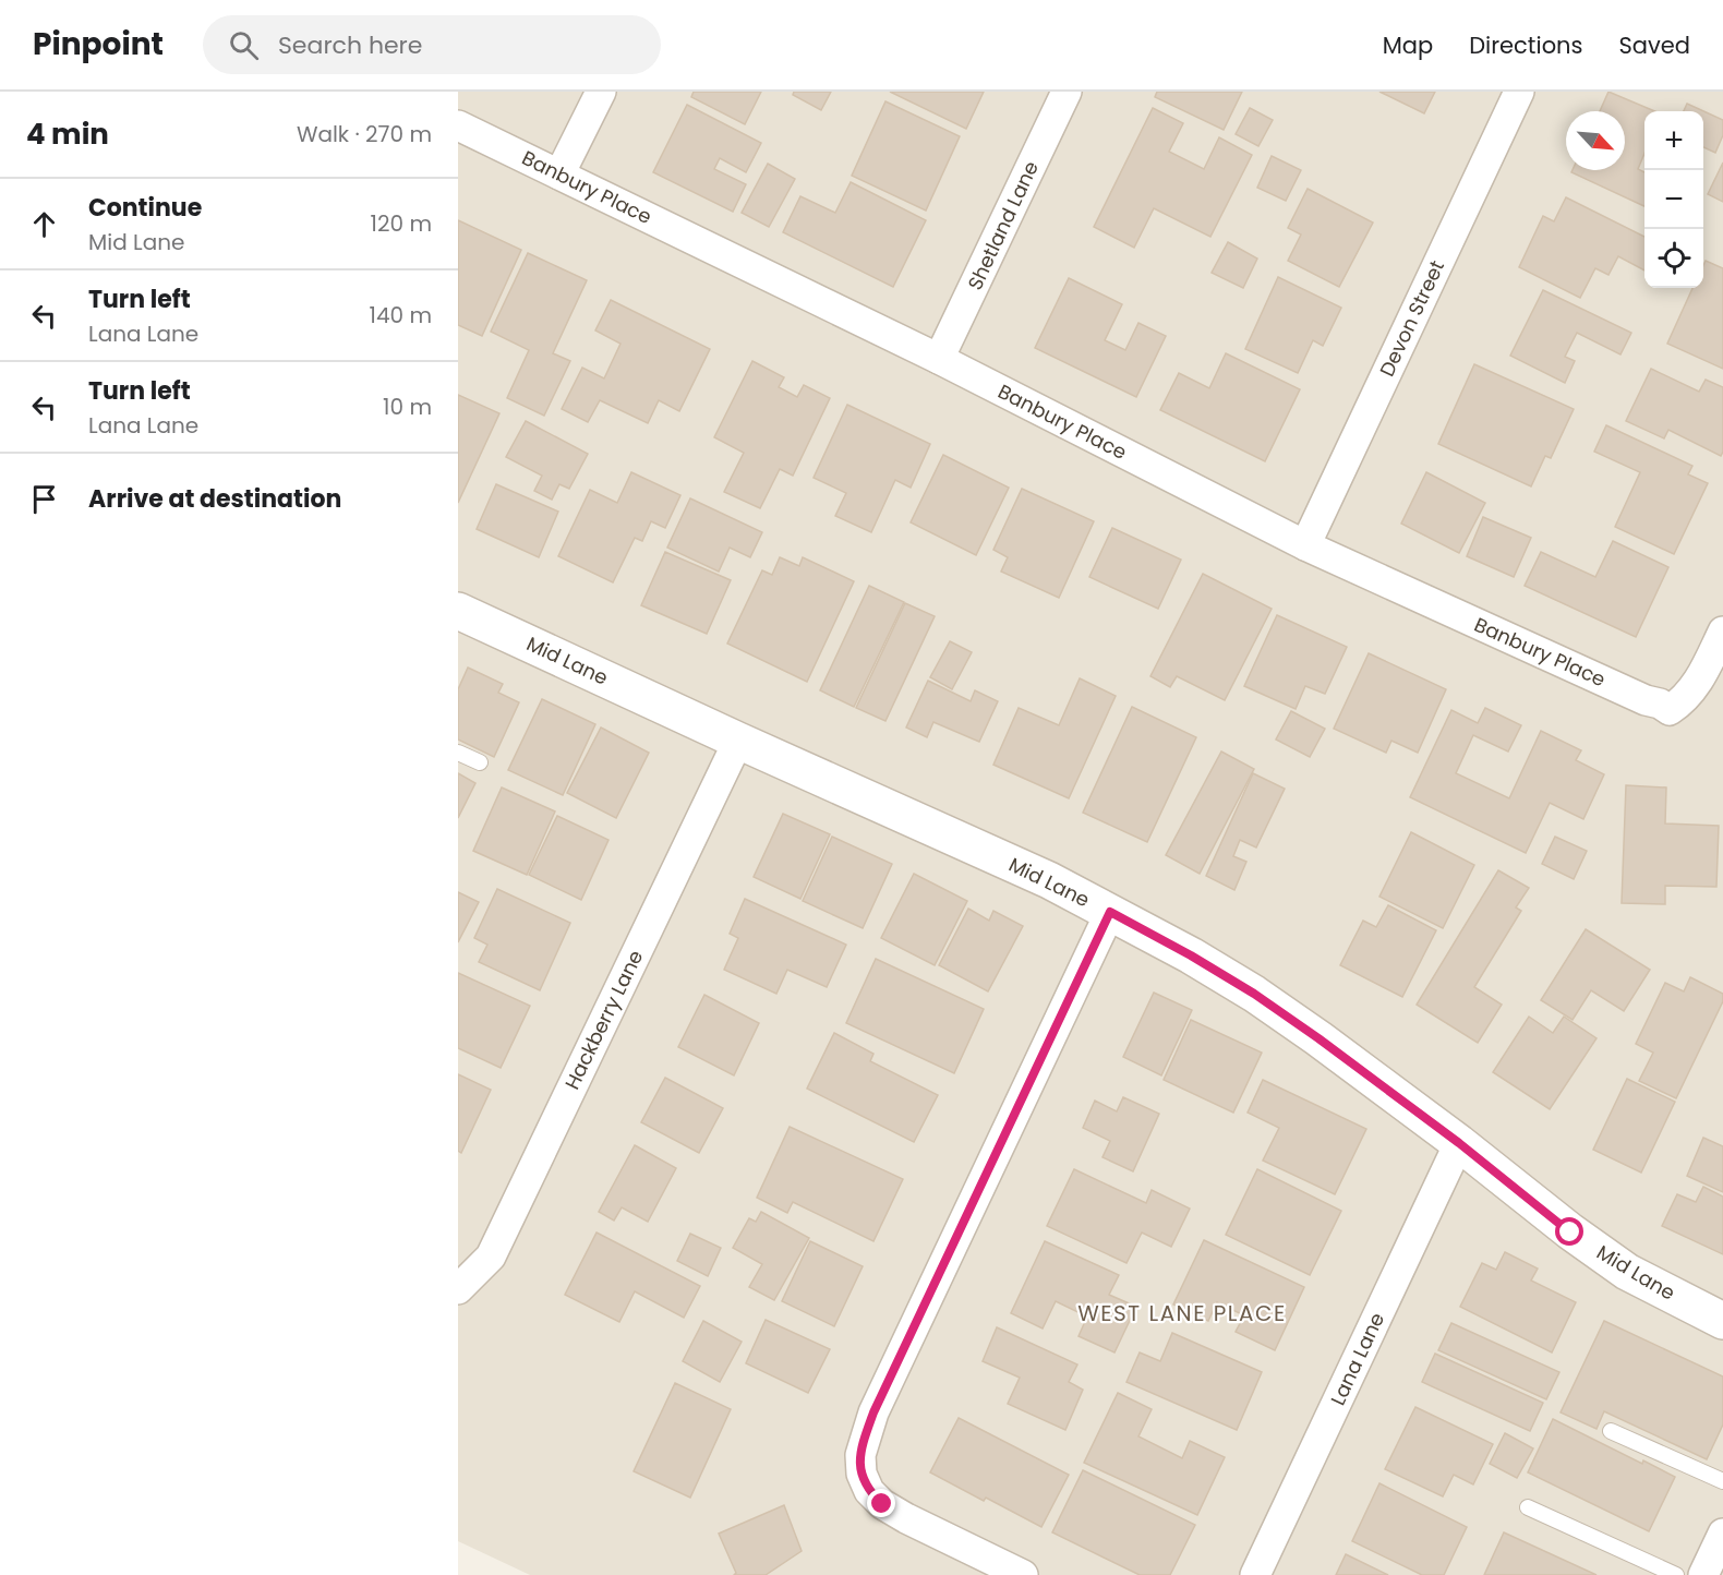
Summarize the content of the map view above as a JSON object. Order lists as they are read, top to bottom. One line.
{"streets":{"street":["Banbury Place","Shetland Lane","Devon Street","Mid Lane","Hackberry Lane","Lana Lane"]},"crossings":[["Banbury Place","Shetland Lane"],["Banbury Place","Devon Street"],["Mid Lane","Hackberry Lane"],["Mid Lane","Lana Lane"]],"districts":["WEST LANE PLACE"],"north":"bottom right","page":{"header":"Pinpoint","search":"Search here","nav":["Map","Directions","Saved"],"heading":["4 min","Walk · 270 m"],"map_buttons":["+","−"],"list":[["Continue","Mid Lane","120 m"],["Turn left","Lana Lane","140 m"],["Turn left","Lana Lane","10 m"],"Arrive at destination"]}}
